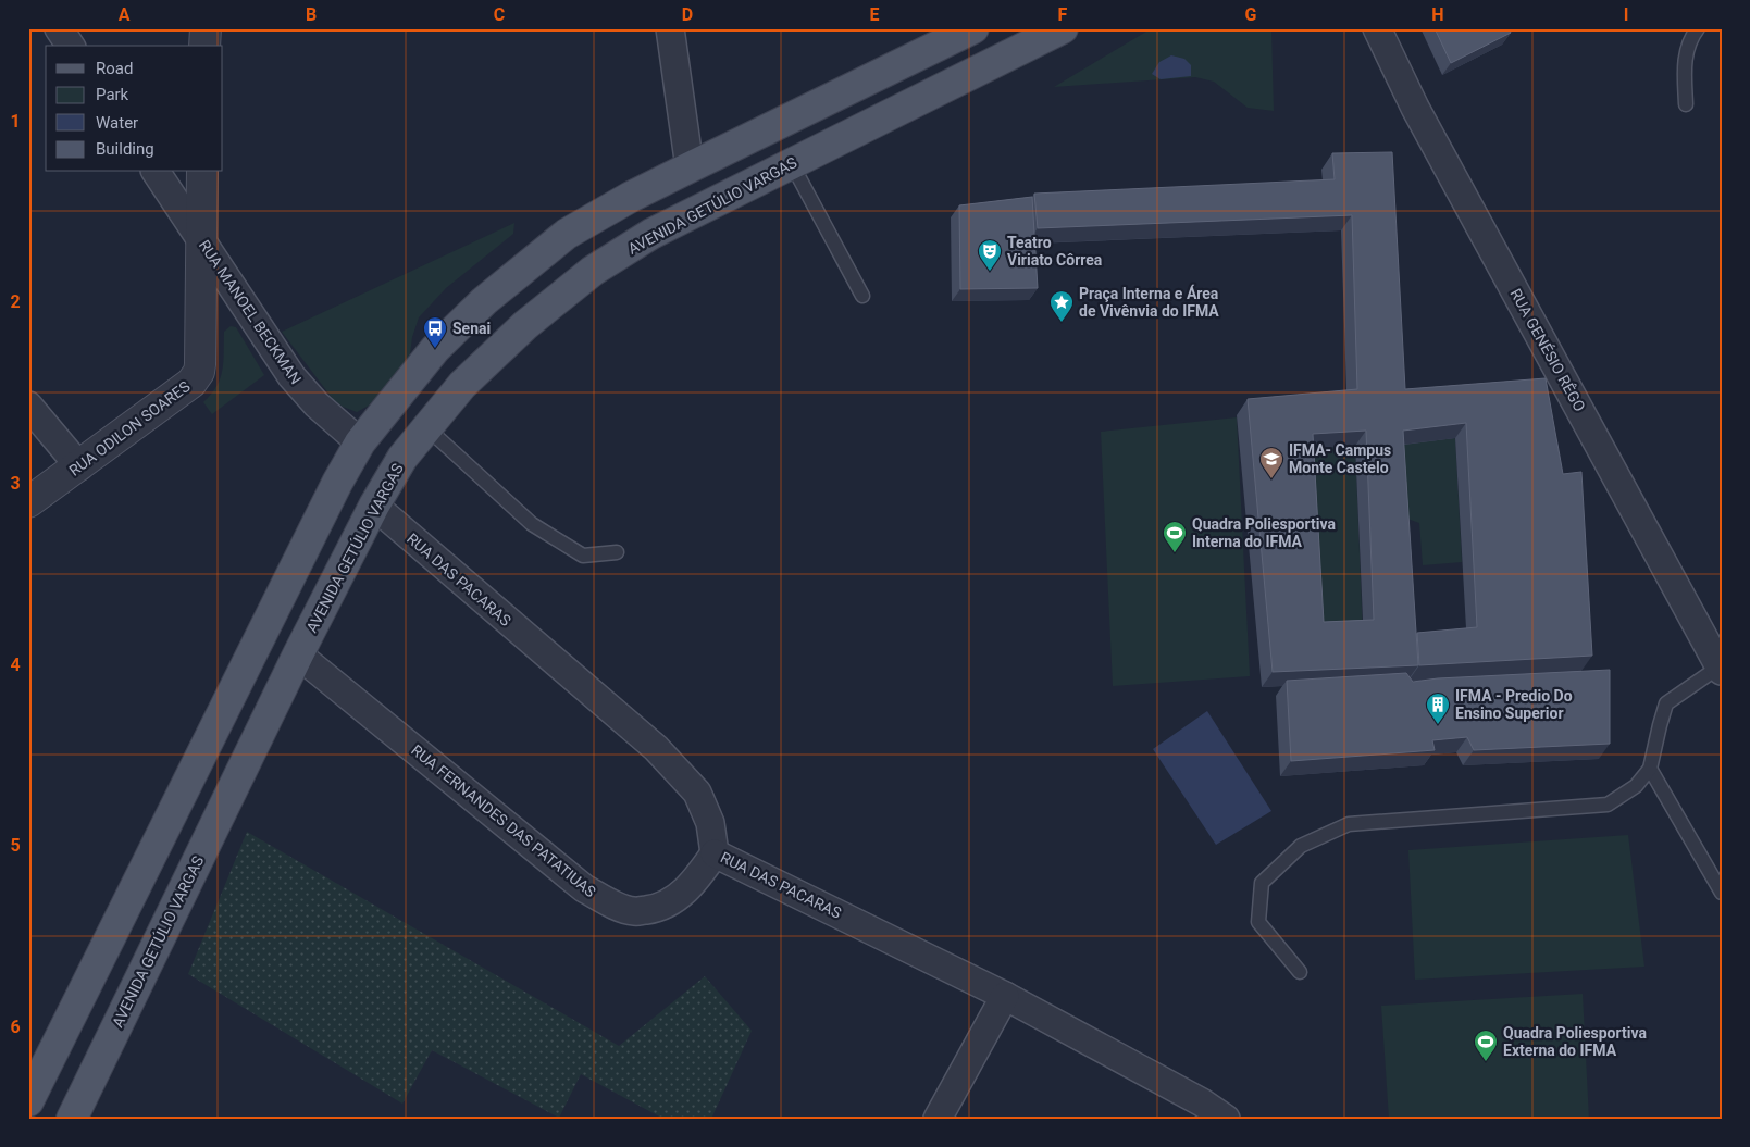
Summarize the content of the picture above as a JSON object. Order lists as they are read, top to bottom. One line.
{"streets":{"main road":["AVENIDA GETÚLIO VARGAS"],"street":["RUA MANOEL BECKMAN","RUA GENÉSIO RÊGO","RUA ODILON SOARES","RUA DAS PACARAS","RUA FERNANDES DAS PATATIUAS"]},"crossings":[["AVENIDA GETÚLIO VARGAS","RUA DAS PACARAS"],["AVENIDA GETÚLIO VARGAS","RUA FERNANDES DAS PATATIUAS"],["RUA MANOEL BECKMAN","RUA ODILON SOARES"],["RUA DAS PACARAS","RUA FERNANDES DAS PATATIUAS"]],"places":{"theatre":["Teatro Viriato Côrrea"],"place":["Praça Interna e Área de Vivênvia do IFMA"],"bus stop":["Senai"],"school or university":["IFMA- Campus Monte Castelo"],"sports":["Quadra Poliesportiva Interna do IFMA","Quadra Poliesportiva Externa do IFMA"],"building":["IFMA - Predio Do Ensino Superior"]},"legend":["Road","Park","Water","Building"],"grid":{"columns":["A","B","C","D","E","F","G","H","I"],"rows":["1","2","3","4","5","6"]}}
